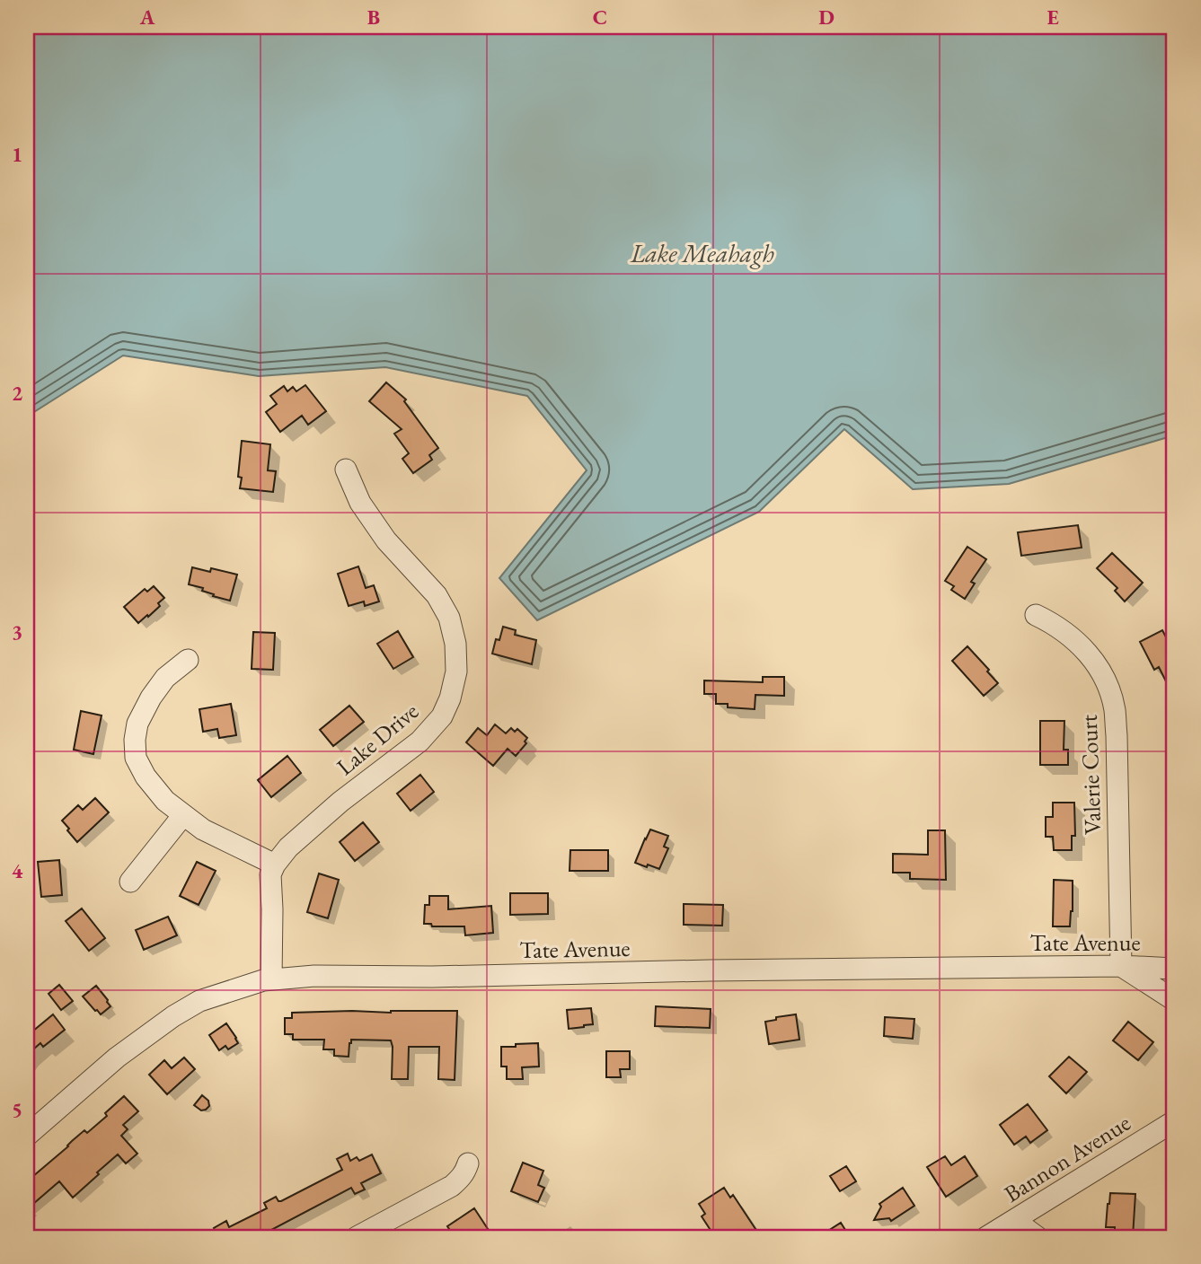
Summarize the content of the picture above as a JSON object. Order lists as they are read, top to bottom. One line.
{"streets":{"street":["Lake Drive","Valerie Court","Tate Avenue","Bannon Avenue"]},"crossings":[["Valerie Court","Tate Avenue"]],"water":["Lake Meahagh"],"grid":{"columns":["A","B","C","D","E"],"rows":["1","2","3","4","5"]}}
